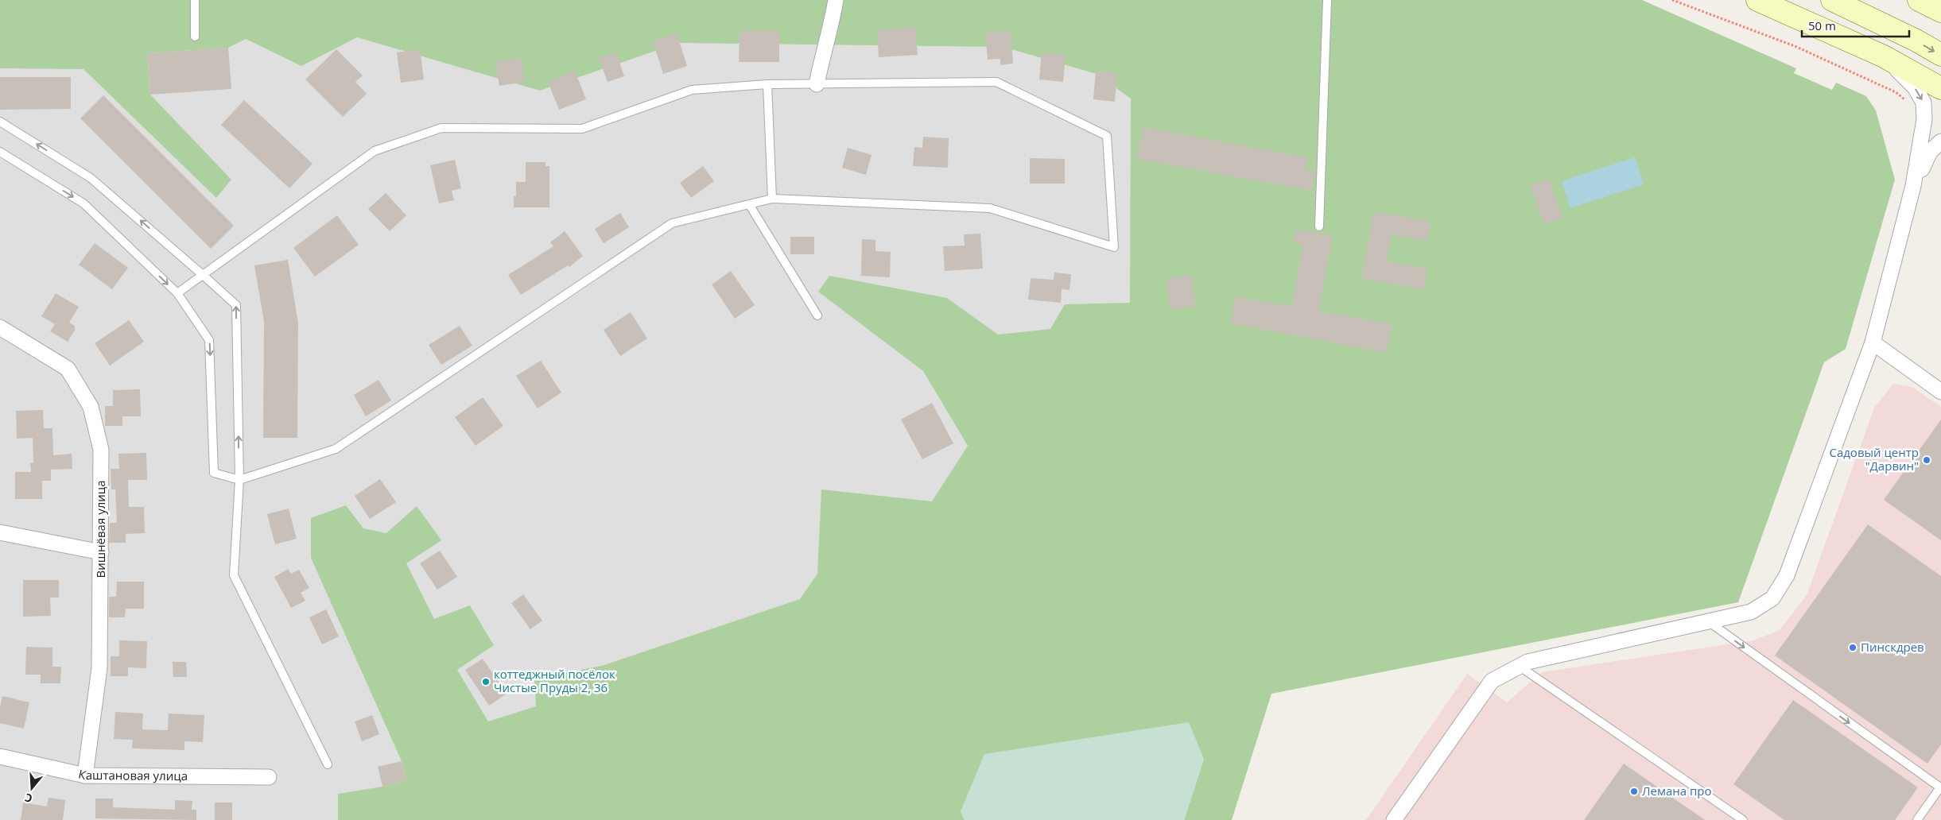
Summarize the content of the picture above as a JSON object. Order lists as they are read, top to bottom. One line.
{"streets":{"street":["Вишнёвая улица","Каштановая улица"]},"crossings":[["Вишнёвая улица","Каштановая улица"]],"places":["Садовый центр \"Дарвин\"","Пинскдрев","коттеджный посёлок Чистые Пруды 2, 36","Лемана про"],"scale_bar":"50 m","north":"bottom"}
